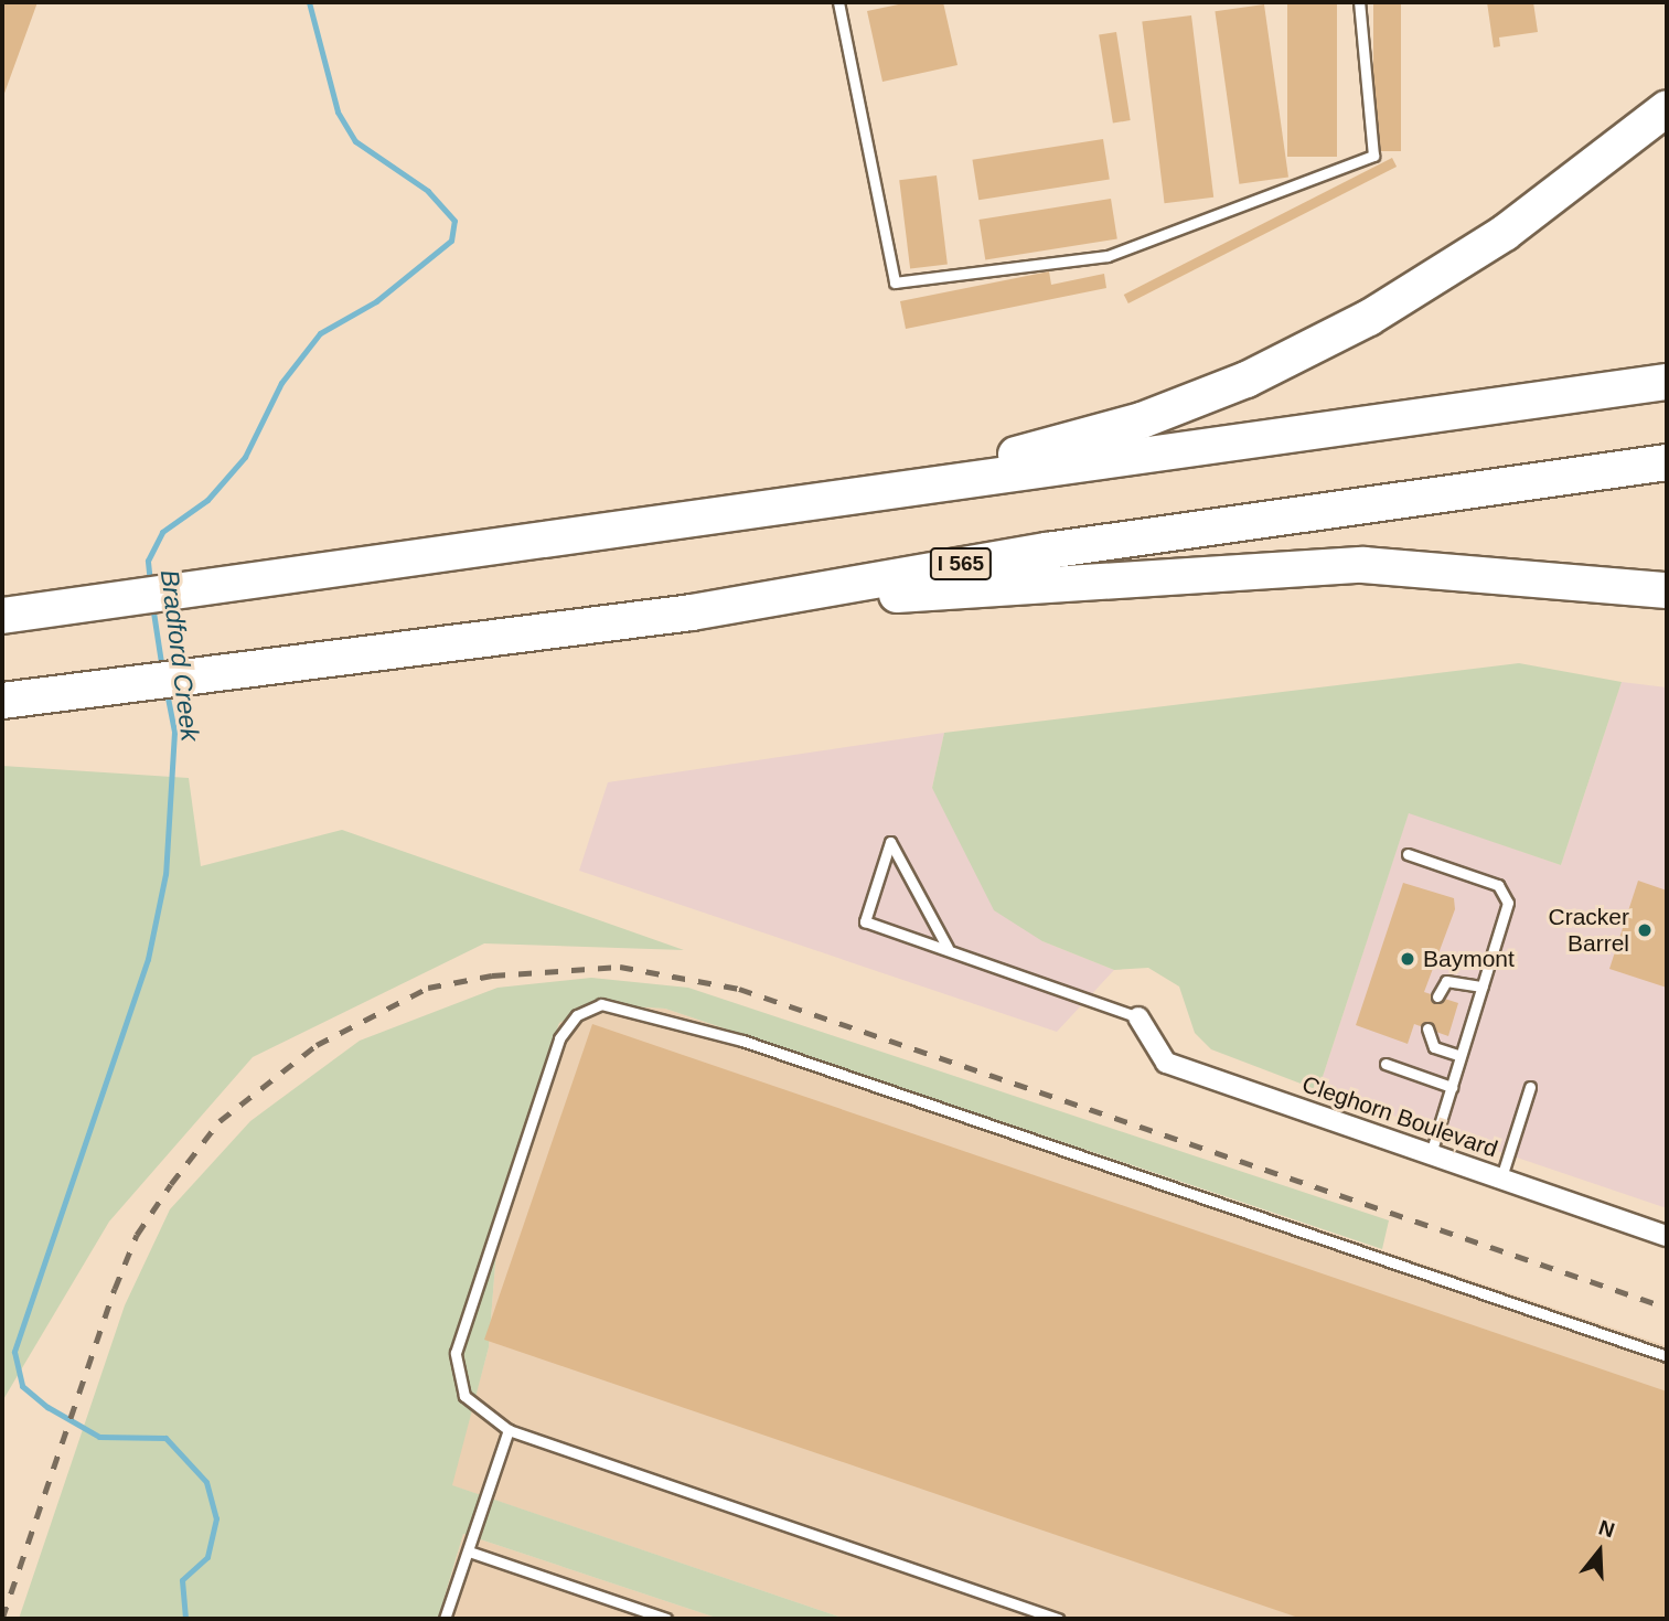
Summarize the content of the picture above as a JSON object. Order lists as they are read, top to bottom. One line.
{"streets":{"highway":["I 565"],"street":["Cleghorn Boulevard"]},"water":["Bradford Creek"],"places":["Cracker Barrel","Baymont"],"north":"top"}
